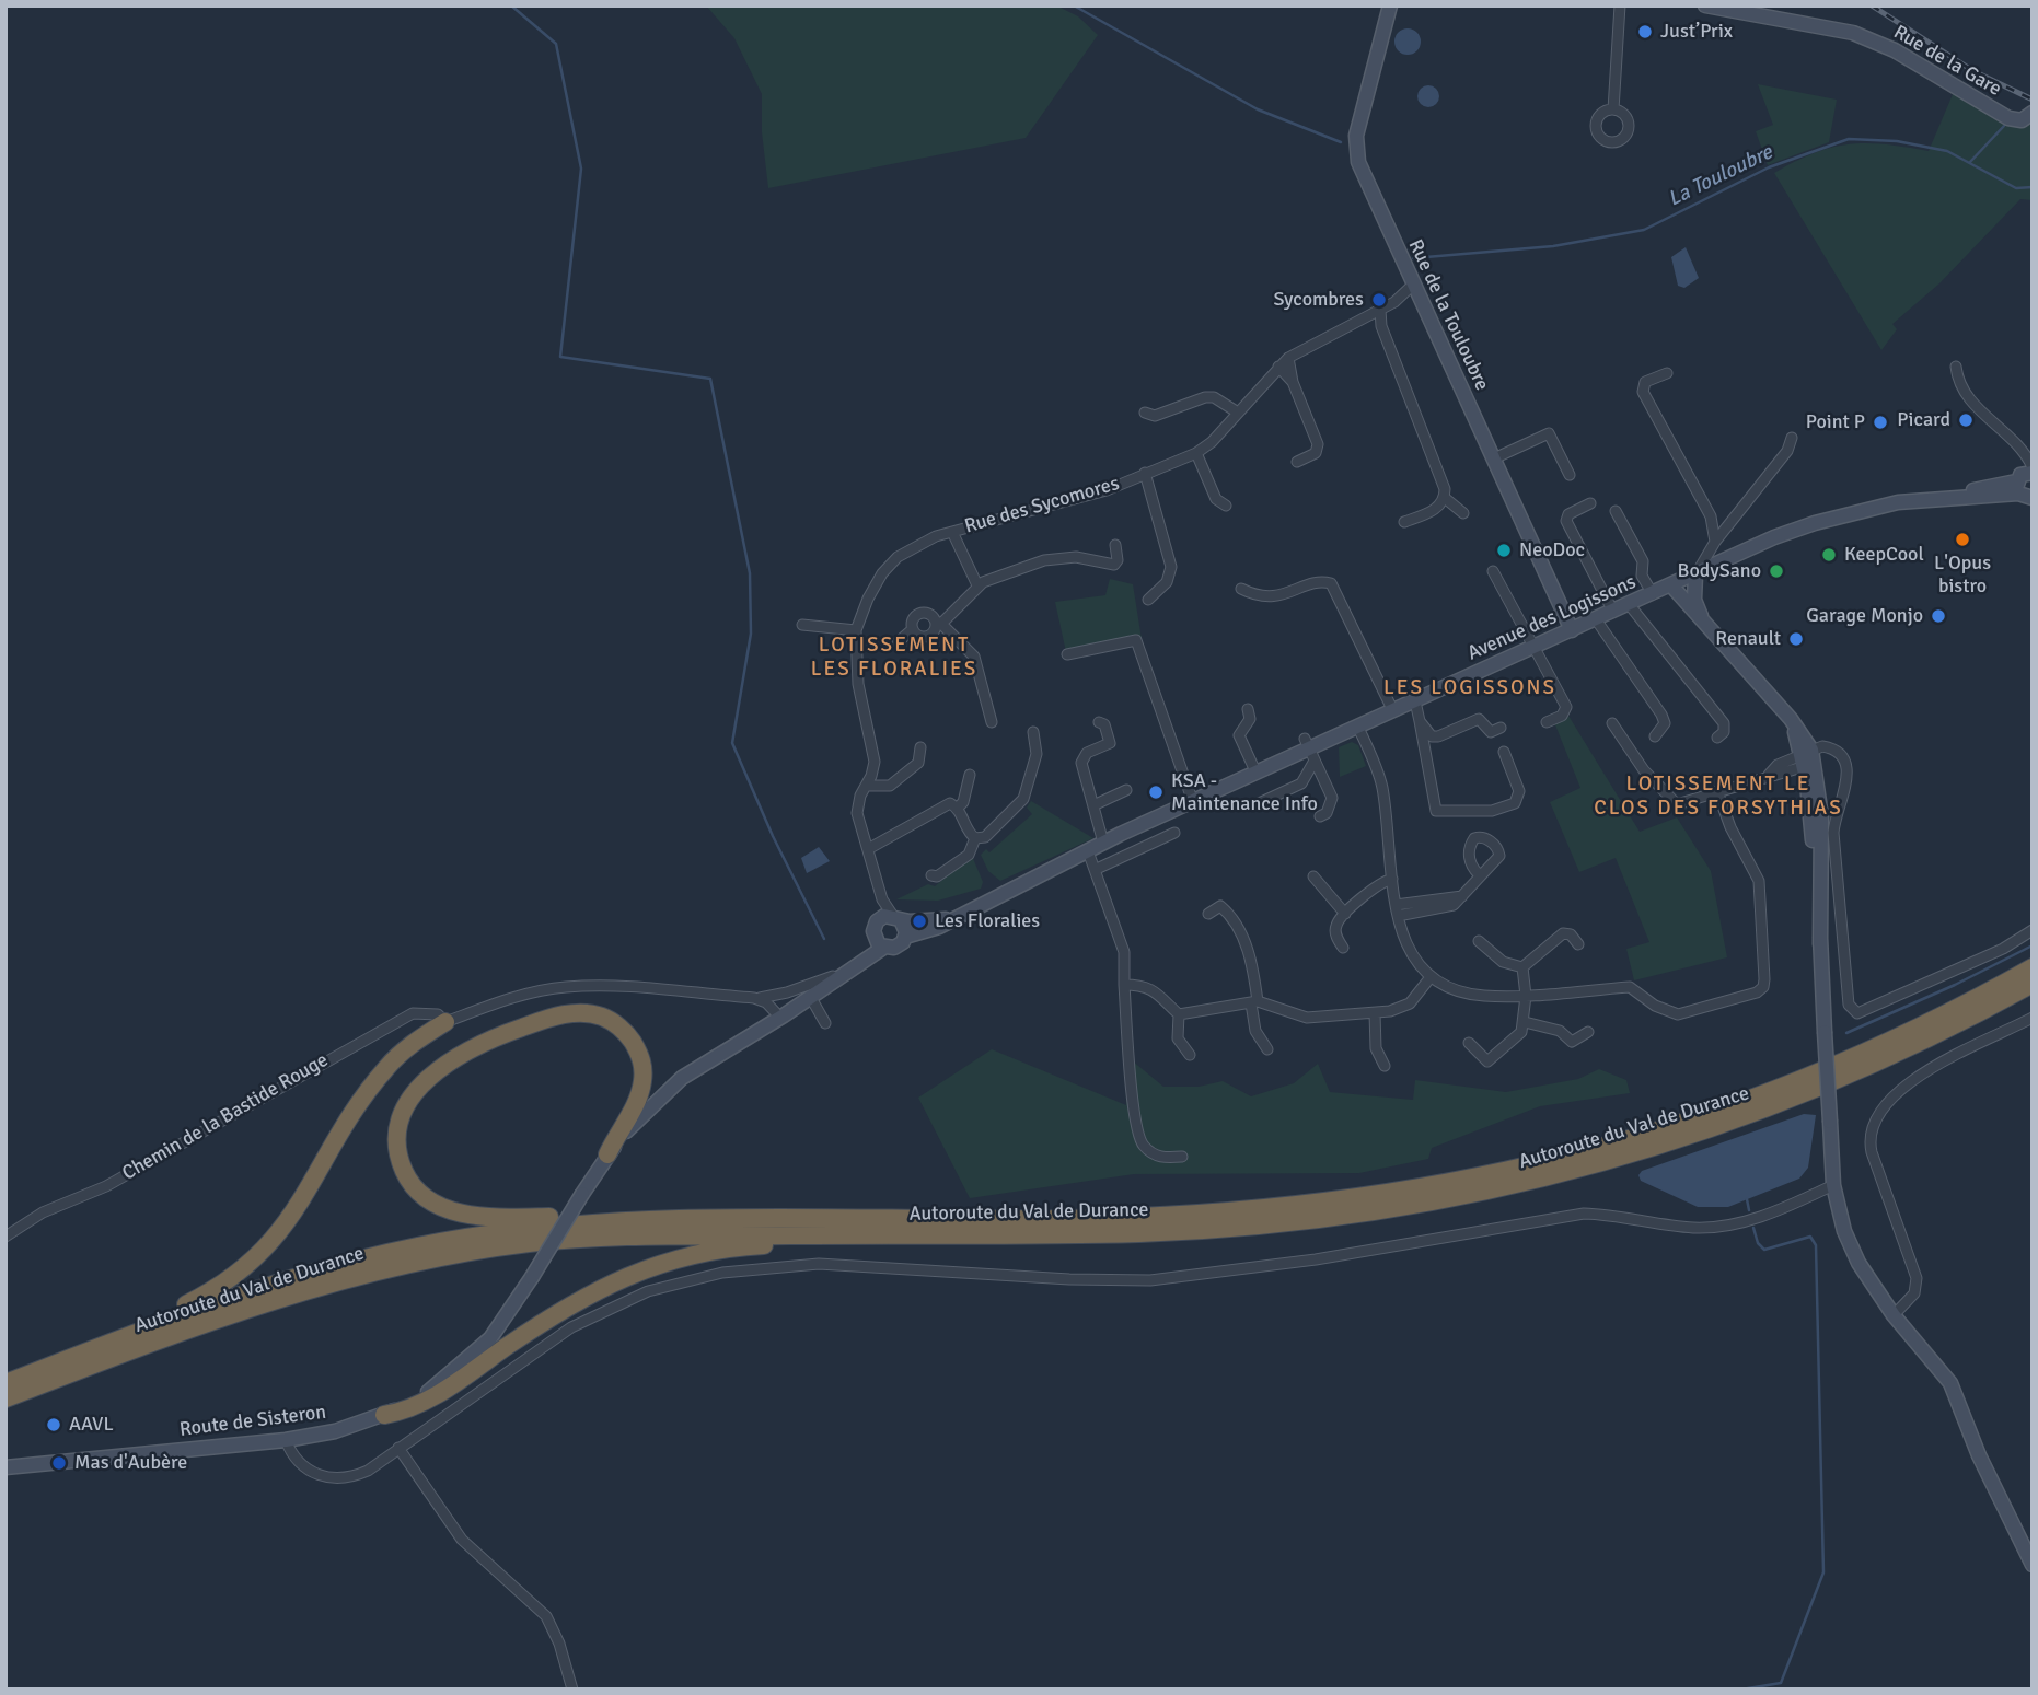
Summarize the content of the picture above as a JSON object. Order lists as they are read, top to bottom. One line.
{"streets":{"highway":["Autoroute du Val de Durance"],"main road":["Rue de la Gare","Rue de la Touloubre","Avenue des Logissons","Route de Sisteron"],"street":["Rue des Sycomores","Chemin de la Bastide Rouge"]},"crossings":[["Rue de la Touloubre","Avenue des Logissons"]],"districts":["LOTISSEMENT LES FLORALIES","LES LOGISSONS","LOTISSEMENT LE CLOS DES FORSYTHIAS"],"water":["La Touloubre"],"places":["Just’Prix","Sycombres","Picard","Point P","L'Opus bistro","NeoDoc","KeepCool","BodySano","Garage Monjo","Renault","KSA - Maintenance Info","Les Floralies","AAVL","Mas d'Aubère"]}
